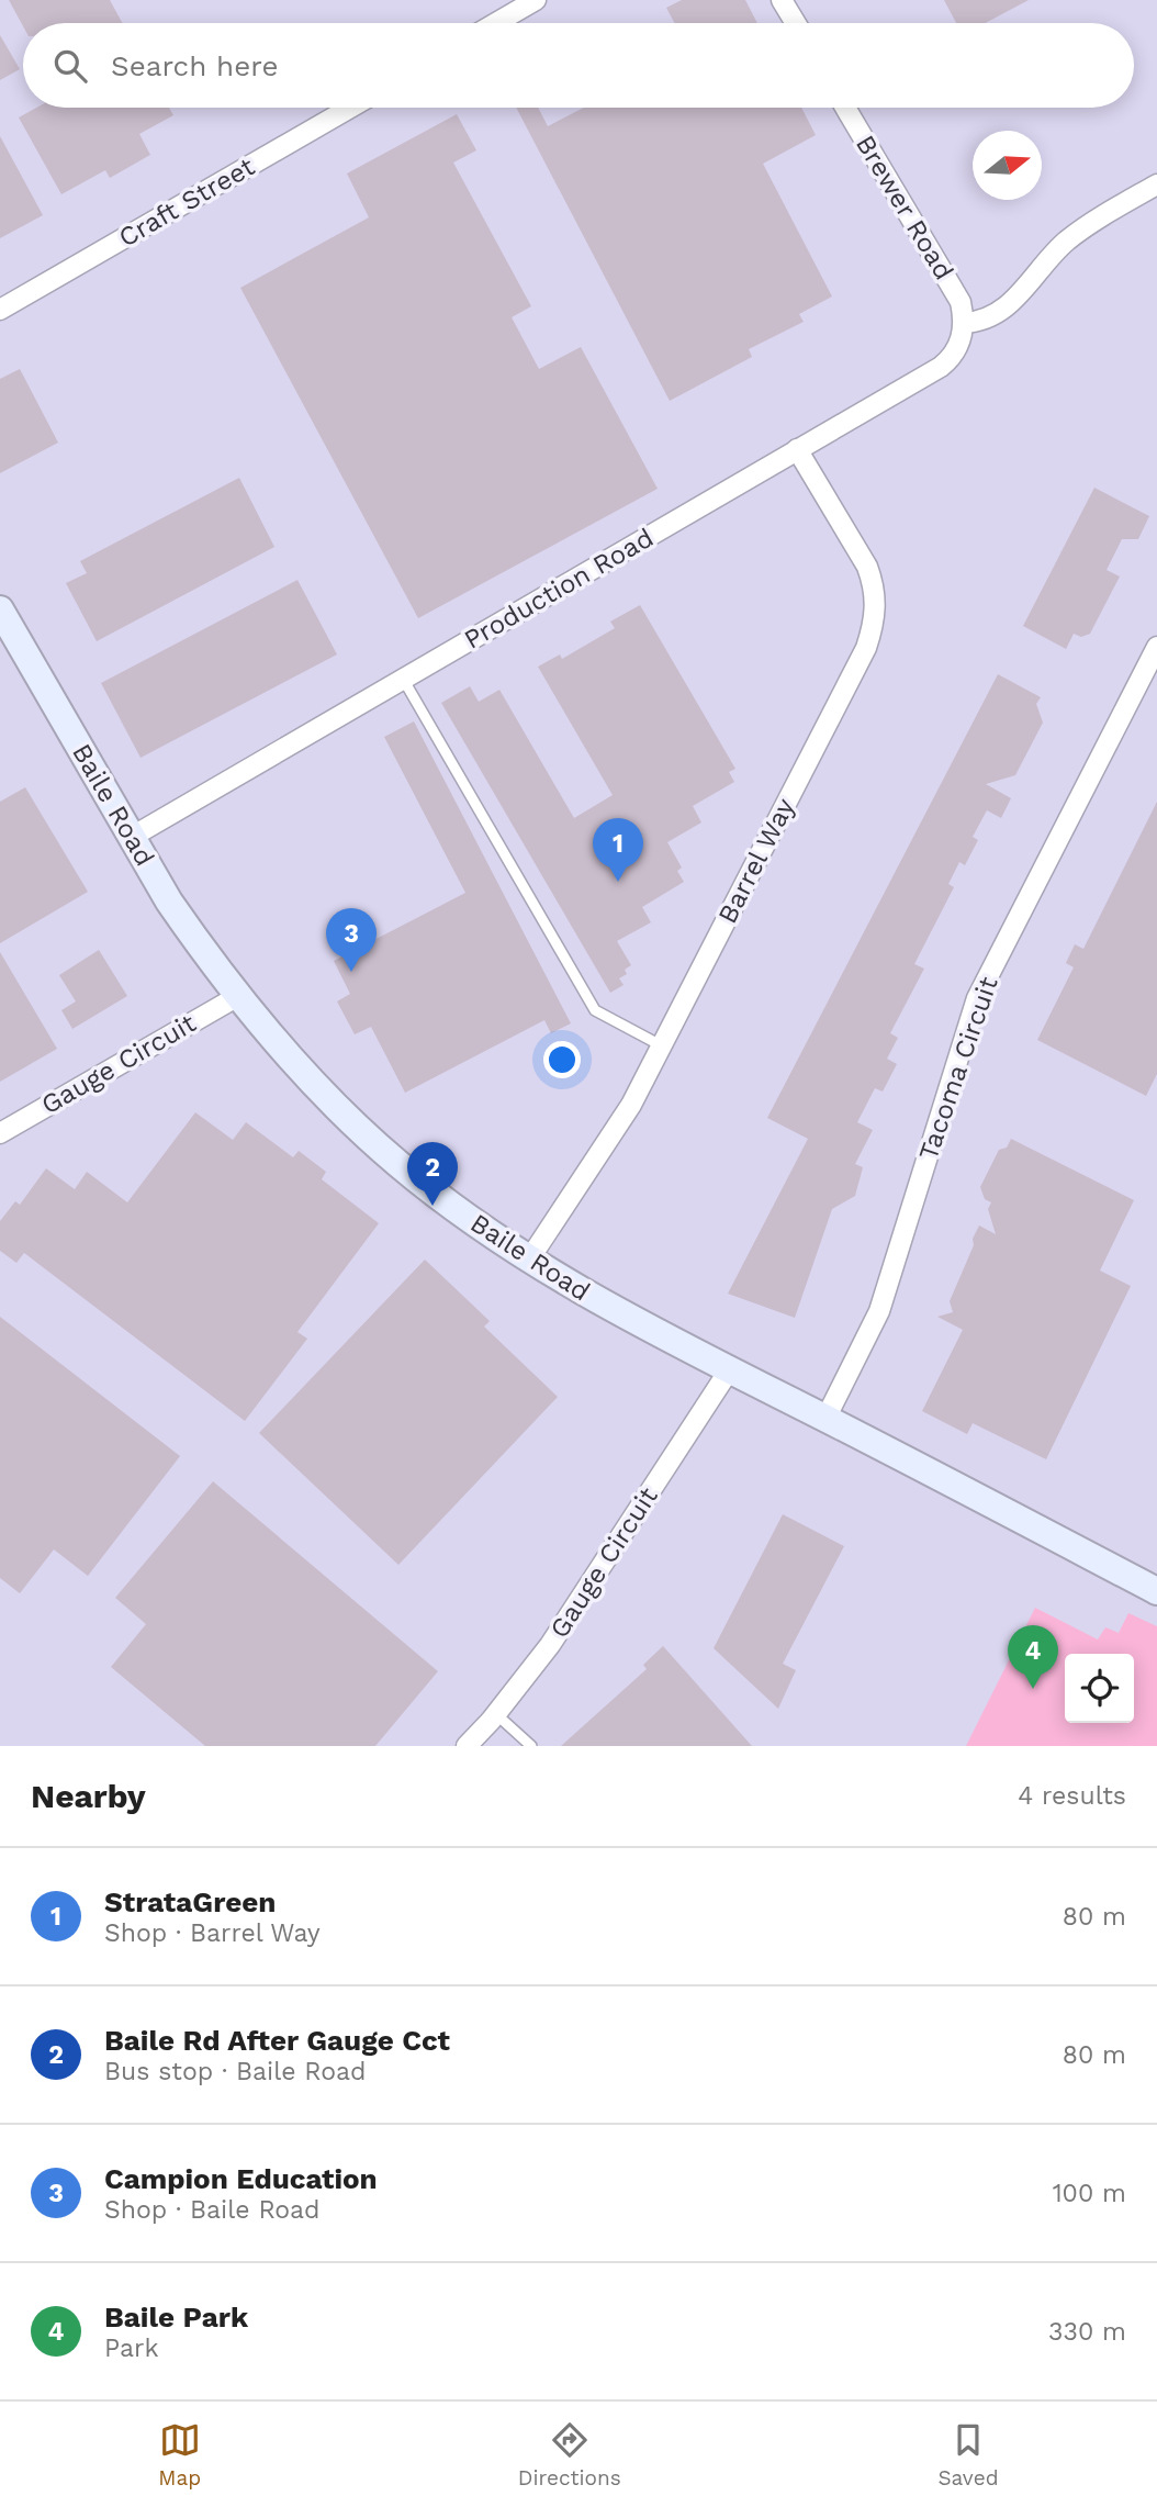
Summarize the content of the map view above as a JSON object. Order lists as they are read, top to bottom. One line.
{"streets":{"street":["Craft Street","Brewer Road","Production Road","Baile Road","Barrel Way","Gauge Circuit","Tacoma Circuit"]},"crossings":[["Brewer Road","Production Road"],["Production Road","Baile Road"],["Production Road","Barrel Way"],["Baile Road","Barrel Way"],["Baile Road","Gauge Circuit"],["Baile Road","Tacoma Circuit"]],"north":"right","page":{"search":"Search here","pins":["1","3","2","4"],"heading":["Nearby","4 results"],"list":[{"mark":"1","name":"StrataGreen","note":"Shop · Barrel Way","value":"80 m"},{"mark":"2","name":"Baile Rd After Gauge Cct","note":"Bus stop · Baile Road","value":"80 m"},{"mark":"3","name":"Campion Education","note":"Shop · Baile Road","value":"100 m"},{"mark":"4","name":"Baile Park","note":"Park","value":"330 m"}],"nav":["Map","Directions","Saved"]}}
